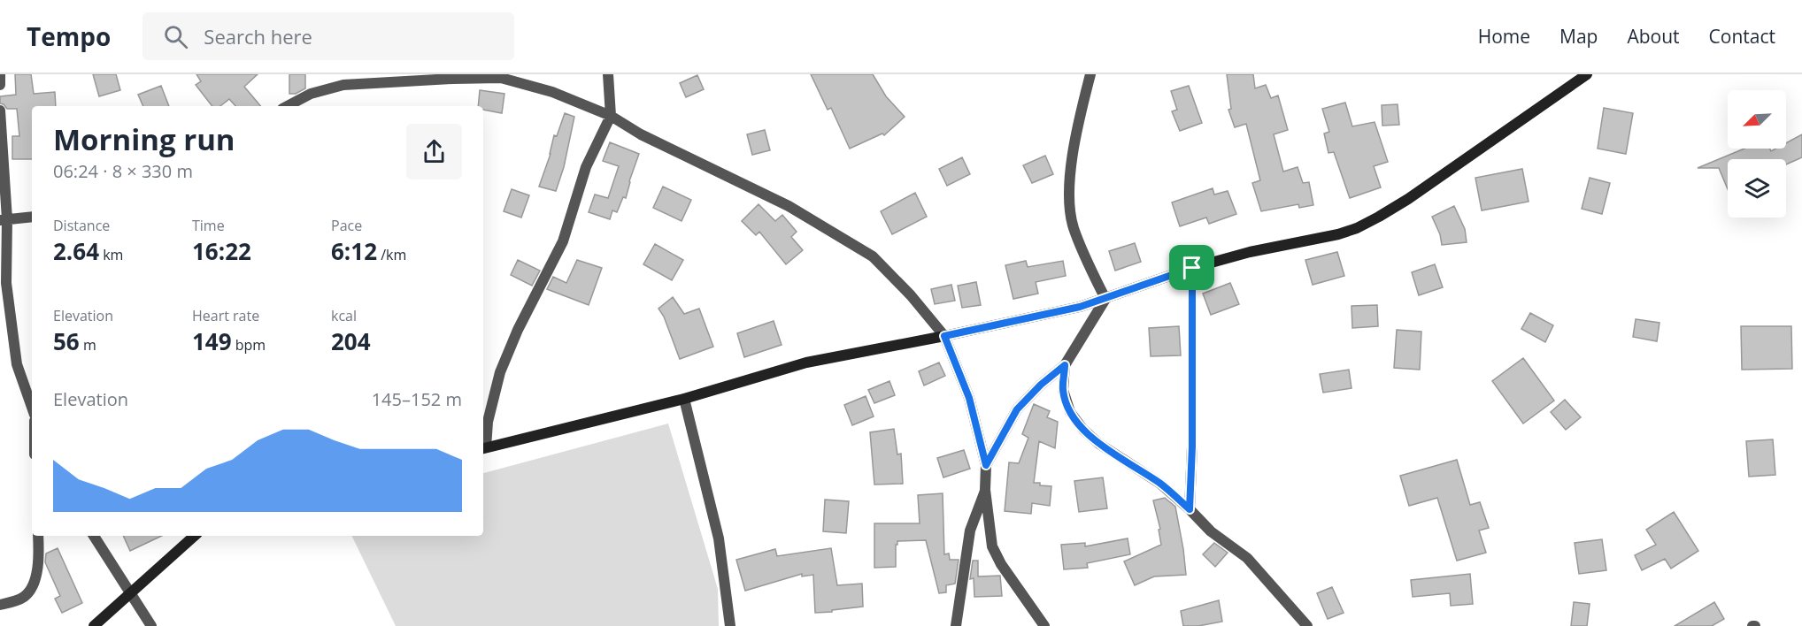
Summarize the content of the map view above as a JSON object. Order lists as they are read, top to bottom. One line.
{"north":"bottom left","page":{"header":"Tempo","search":"Search here","nav":["Home","Map","About","Contact"],"heading":["Morning run","06:24 · 8 × 330 m"],"stats":[["Distance","2.64 km"],["Time","16:22"],["Pace","6:12 /km"],["Elevation","56 m"],["Heart rate","149 bpm"],["kcal","204"]],"chart":["Elevation","145–152 m"]}}
